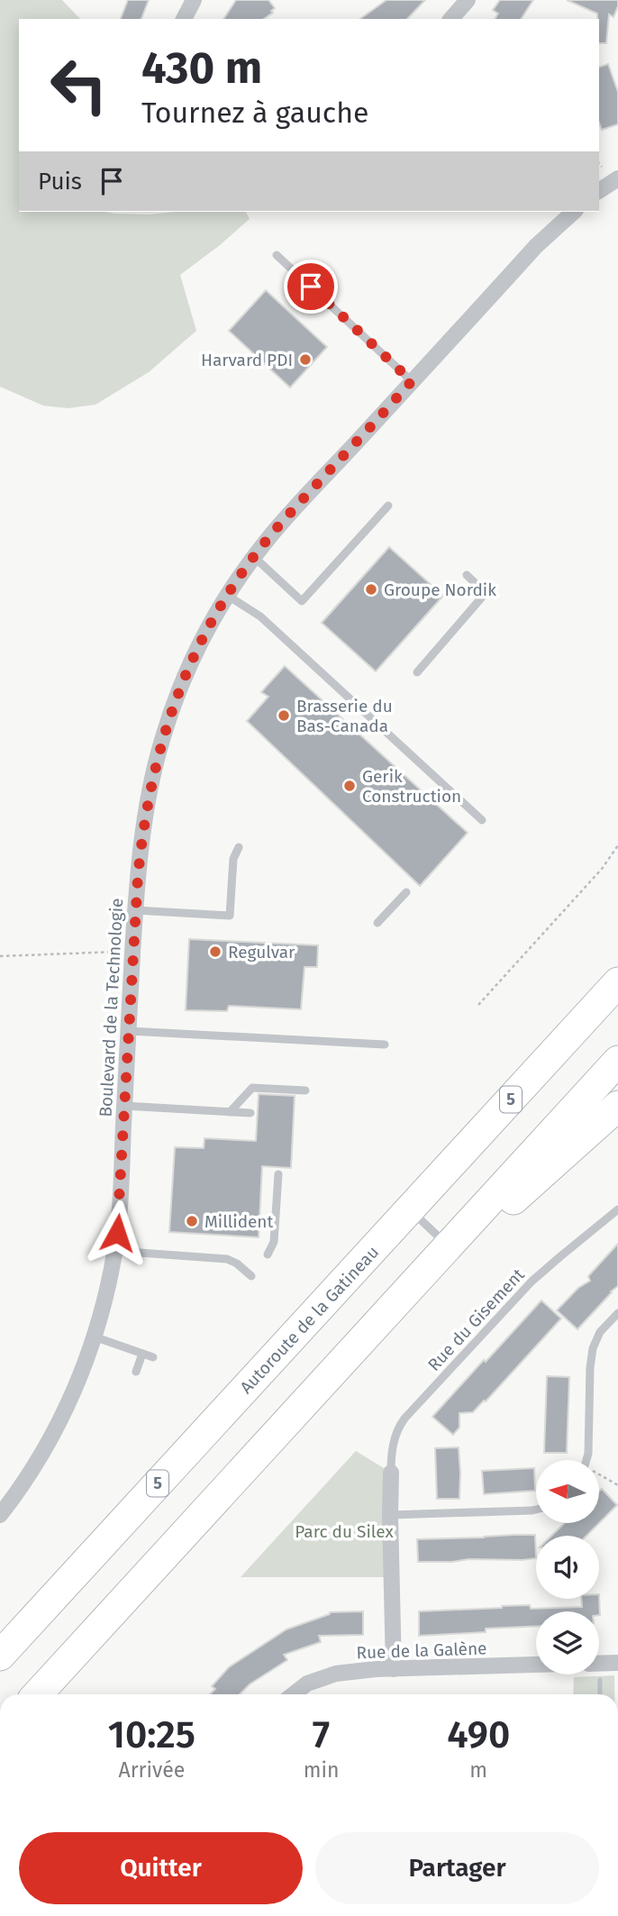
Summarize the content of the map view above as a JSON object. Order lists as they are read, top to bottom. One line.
{"streets":{"highway":["5","Autoroute de la Gatineau"],"street":["Boulevard de la Technologie","Rue de la Galène"],"lane":["Rue du Gisement"]},"parks":["Parc du Silex"],"places":["Harvard PDI","Groupe Nordik","Brasserie du Bas-Canada","Gerik Construction","Regulvar","Millident"],"north":"left","page":{"turn":["430 m","Tournez à gauche"],"then":"Puis","eta":["10:25","Arrivée","7","min","490","m"],"buttons":["Quitter","Partager"]}}
